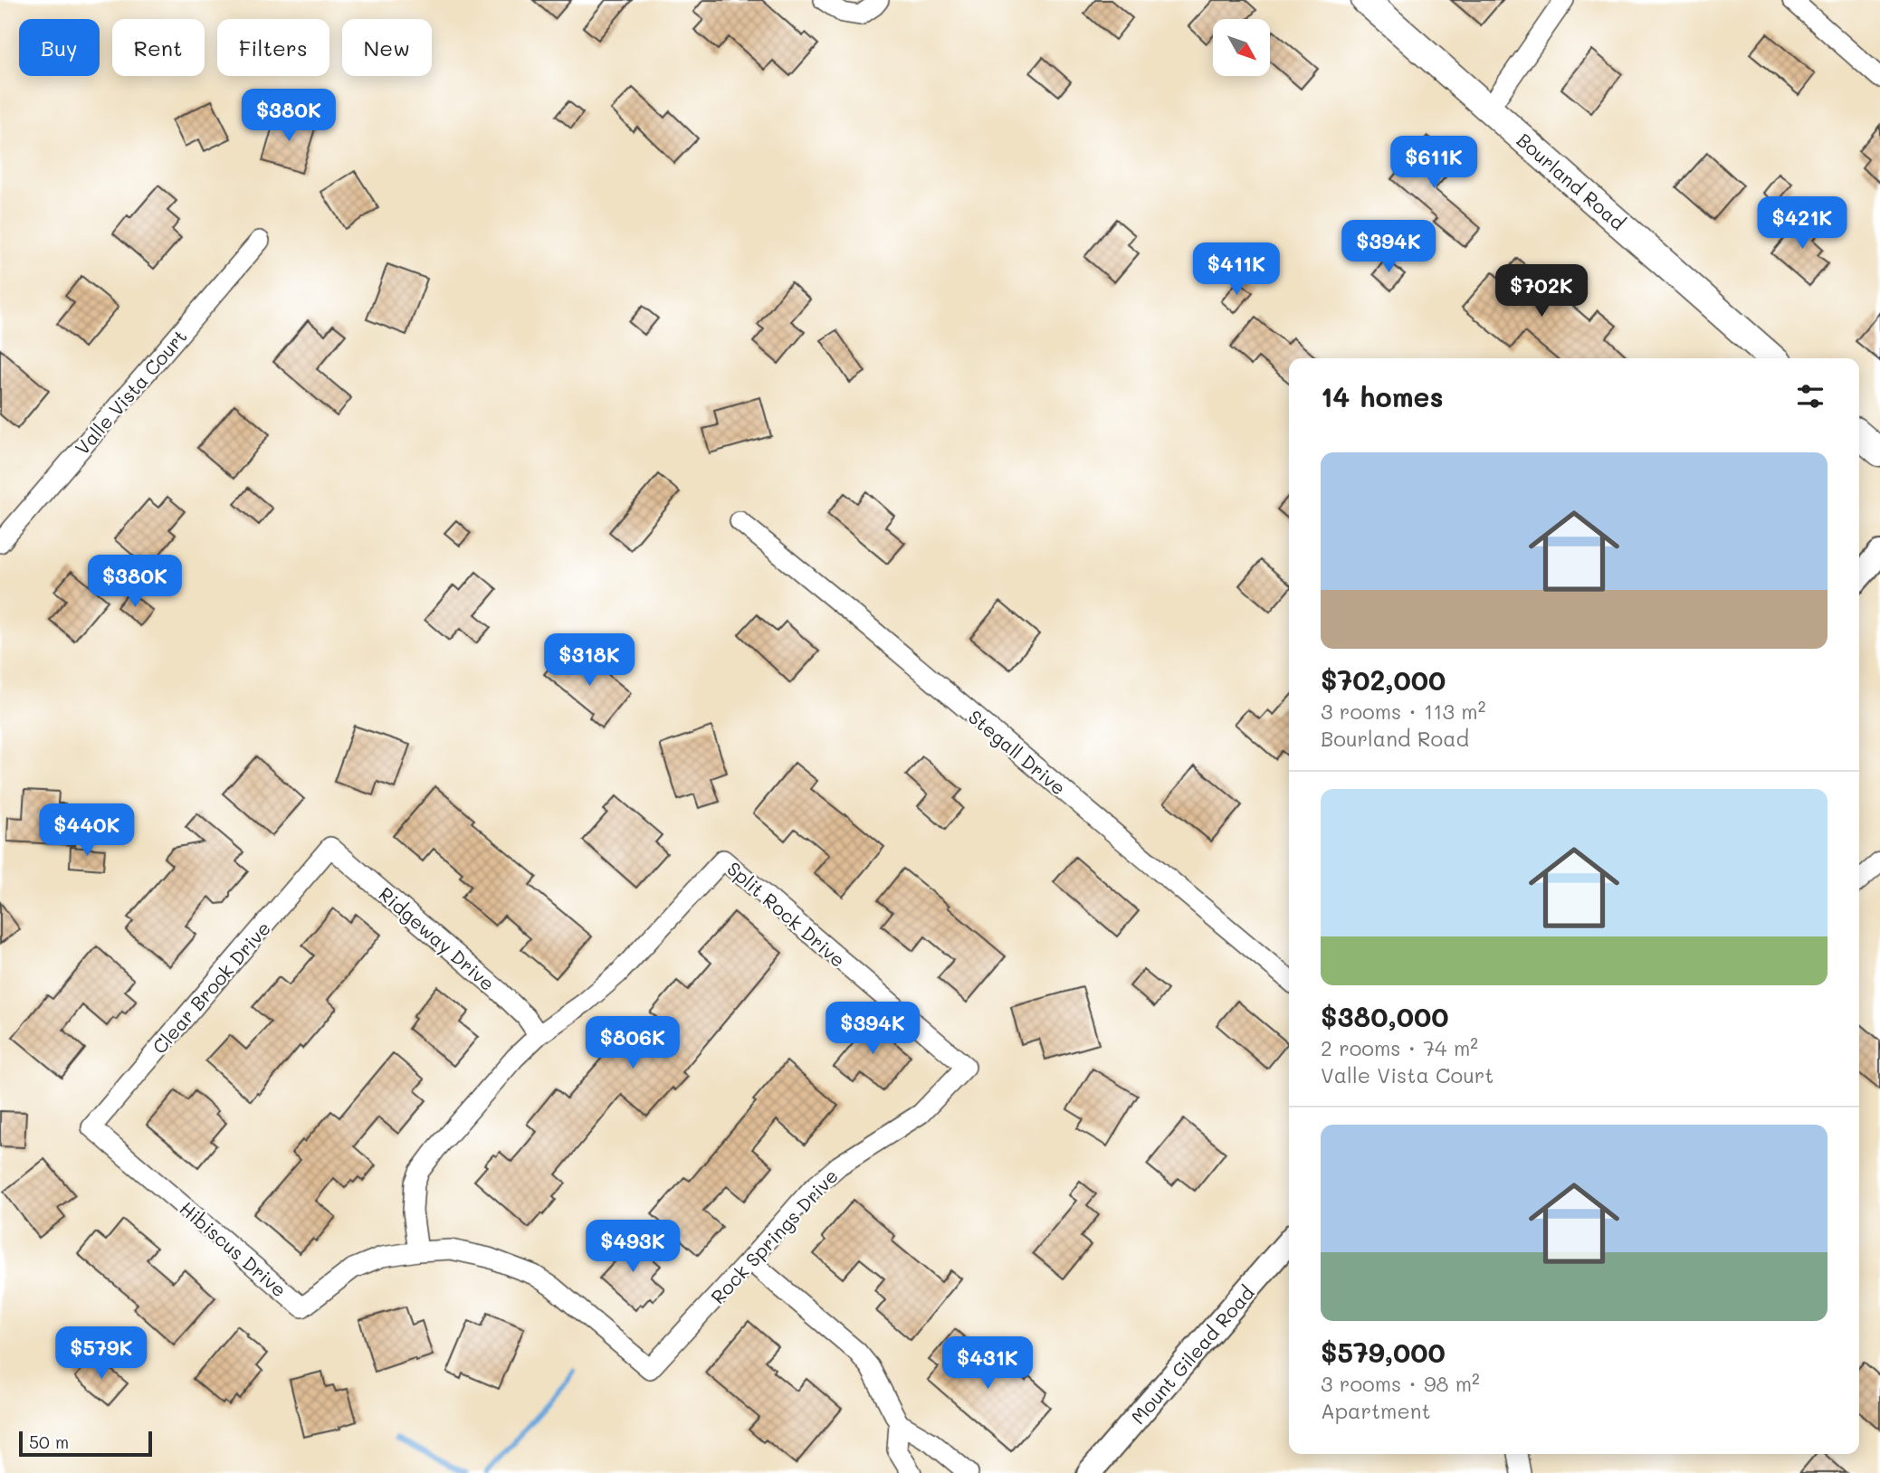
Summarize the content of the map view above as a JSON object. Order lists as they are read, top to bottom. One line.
{"streets":{"main road":["Bourland Road"],"street":["Valle Vista Court","Stegall Drive","Split Rock Drive","Ridgeway Drive","Clear Brook Drive","Rock Springs Drive","Hibiscus Drive","Mount Gilead Road"]},"crossings":[["Split Rock Drive","Ridgeway Drive"],["Split Rock Drive","Rock Springs Drive"],["Ridgeway Drive","Clear Brook Drive"],["Clear Brook Drive","Hibiscus Drive"],["Rock Springs Drive","Hibiscus Drive"]],"scale_bar":"50 m","north":"bottom right","page":{"chip":["Buy","Rent","Filters","New"],"price":["$380K","$611K","$421K","$394K","$411K","$702K","$380K","$318K","$440K","$394K","$806K","$493K","$579K","$431K"],"heading":"14 homes","list":[{"name":"$702,000","note":"3 rooms · 113 m² · Bourland Road"},{"name":"$380,000","note":"2 rooms · 74 m² · Valle Vista Court"},{"name":"$579,000","note":"3 rooms · 98 m² · Apartment"}],"scale":"50 m"}}
